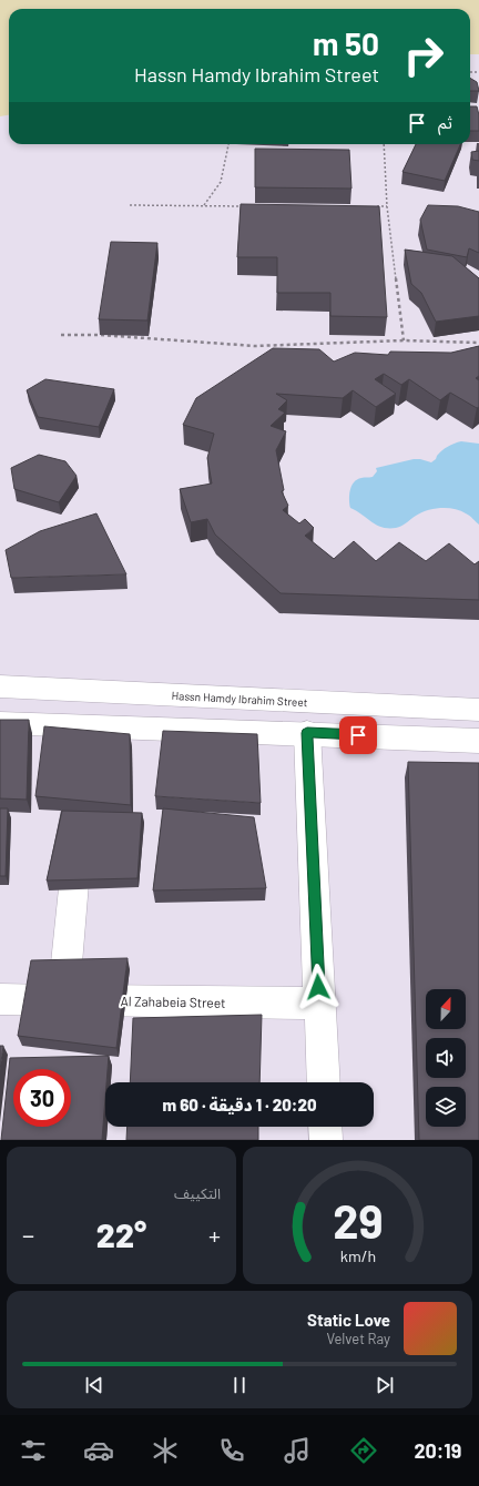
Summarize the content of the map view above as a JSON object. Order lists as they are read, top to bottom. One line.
{"streets":{"main road":["Hassn Hamdy Ibrahim Street","Al Zahabeia Street"]},"north":"top","page":{"turn":["50 m","Hassn Hamdy Ibrahim Street"],"then":"ثم","limit":"30","trip":"20:20 · 1 دقيقة · 60 m","tile":"التكييف","heat":["−","22°","+"],"song":["Static Love","Velvet Ray"],"tabs":"20:19","gauge":["29","km/h"]}}
